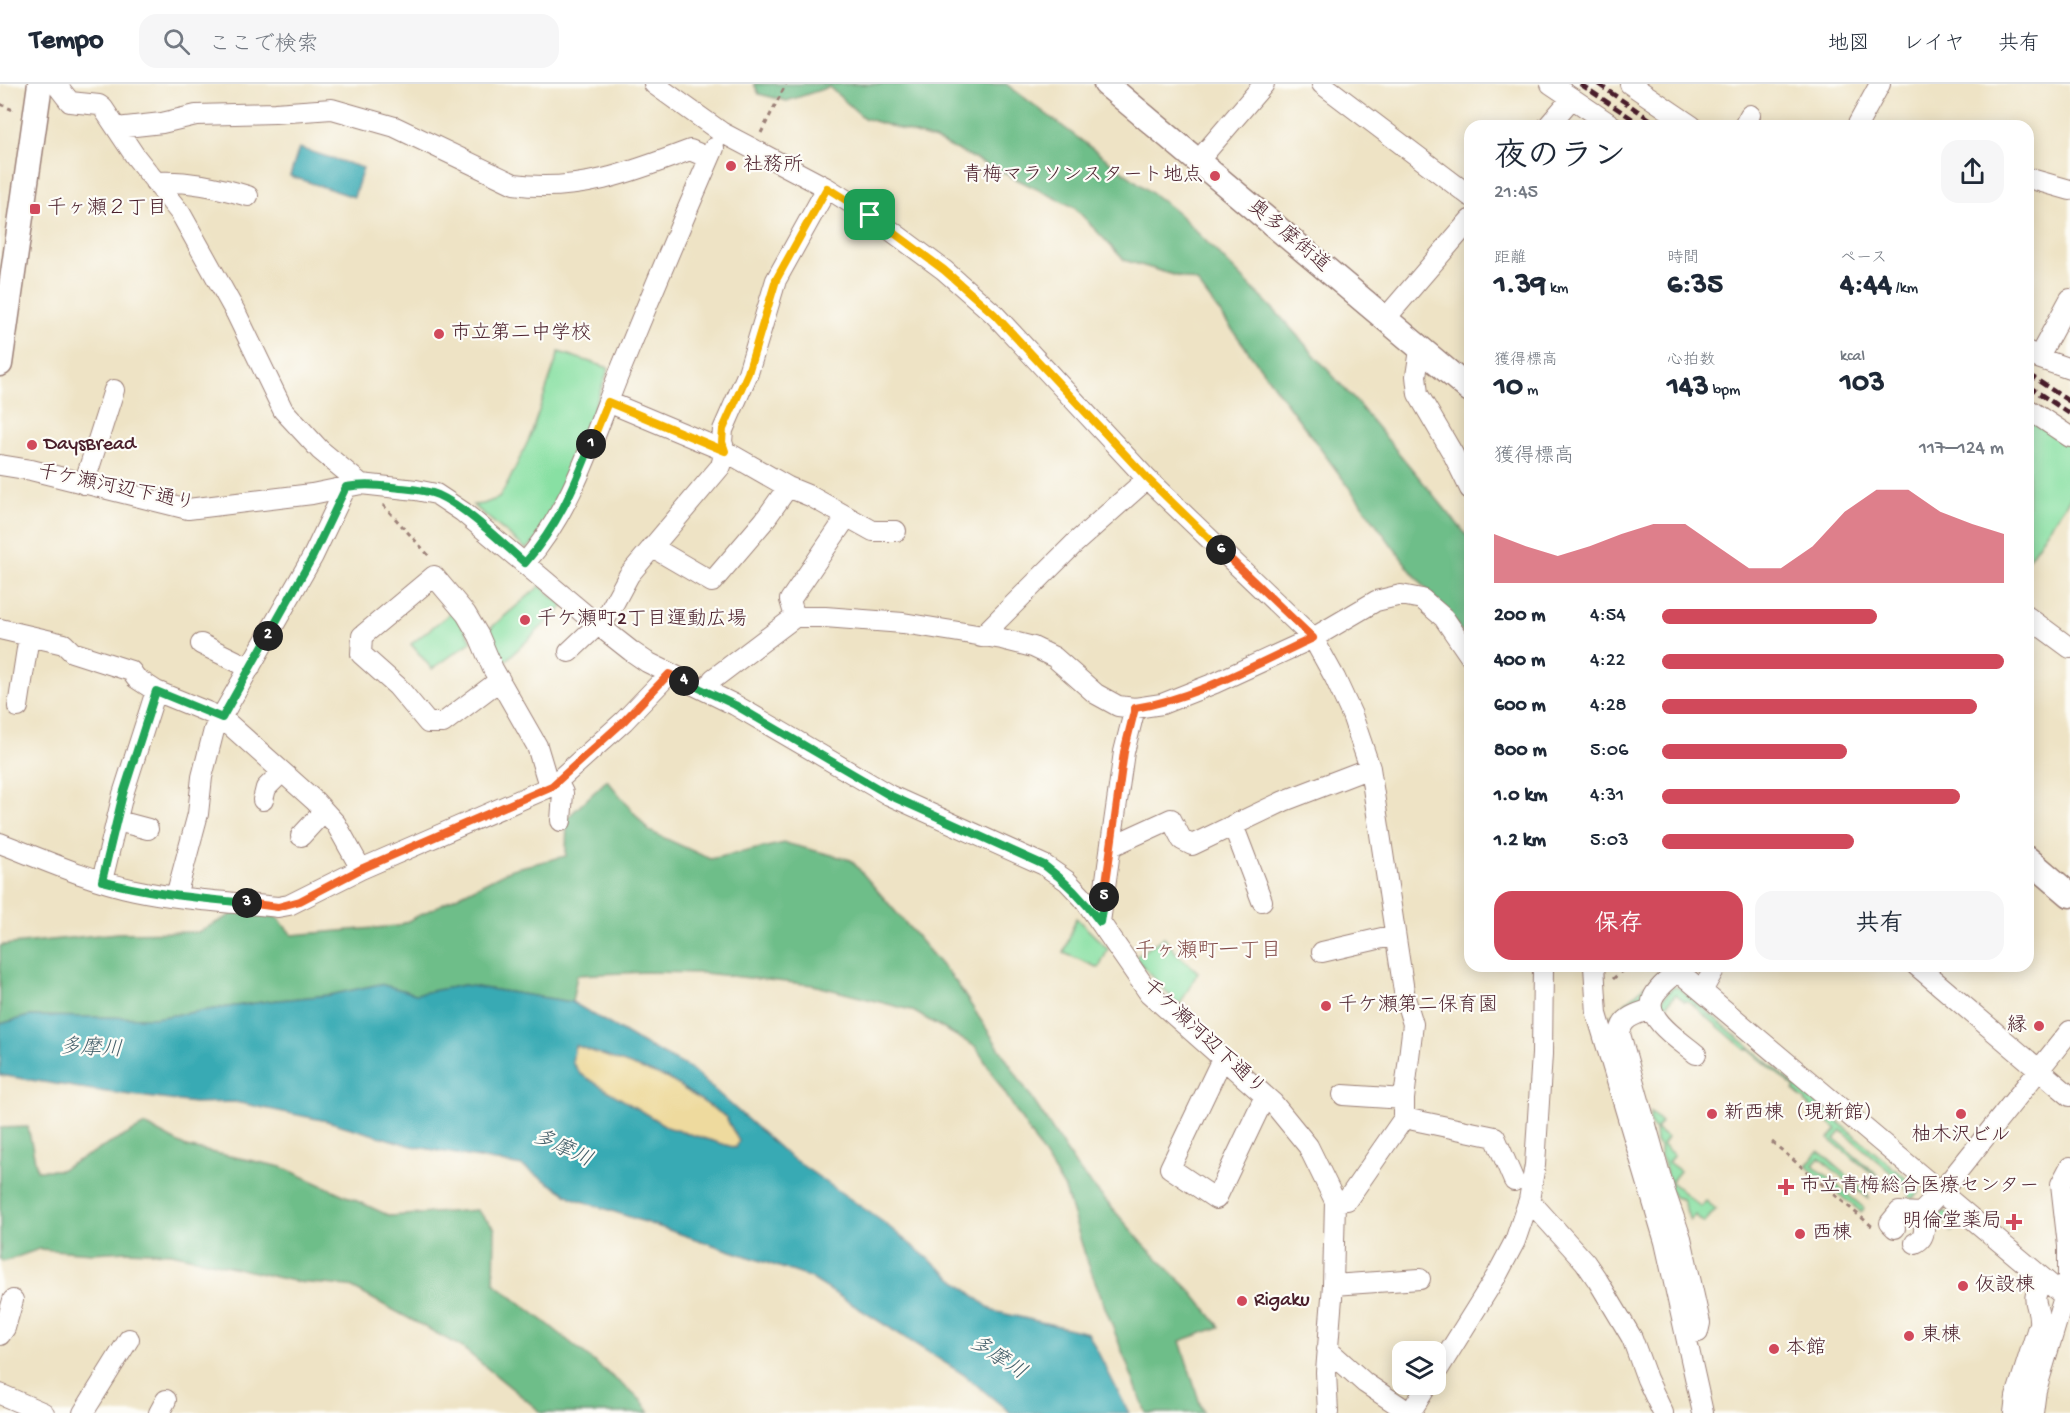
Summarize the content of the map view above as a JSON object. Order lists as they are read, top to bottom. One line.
{"streets":{"main road":["奥多摩街道"],"street":["千ケ瀬河辺下通り"]},"districts":["千ヶ瀬町一丁目"],"water":["多摩川"],"places":{"other":["社務所","青梅マラソンスタート地点","市立第二中学校","DaysBread","千ケ瀬町2丁目運動広場","千ケ瀬第二保育園","縁","新西棟（現新館）","柚木沢ビル","西棟","仮設棟","Rigaku","東棟","本館"],"transit":["千ヶ瀬２丁目"],"health":["市立青梅総合医療センター","明倫堂薬局"]},"page":{"header":"Tempo","search":"ここで検索","nav":["地図","レイヤ","共有"],"heading":["夜のラン","21:45"],"stats":[["距離","1.39 km"],["時間","6:35"],["ペース","4:44 /km"],["獲得標高","10 m"],["心拍数","143 bpm"],["kcal","103"]],"chart":["獲得標高","117–124 m"],"pins":["1","6","2","4","5","3"],"list":[{"name":"200 m","note":"4:54"},{"name":"400 m","note":"4:22"},{"name":"600 m","note":"4:28"},{"name":"800 m","note":"5:06"},{"name":"1.0 km","note":"4:31"},{"name":"1.2 km","note":"5:03"}],"buttons":["保存","共有"]}}
